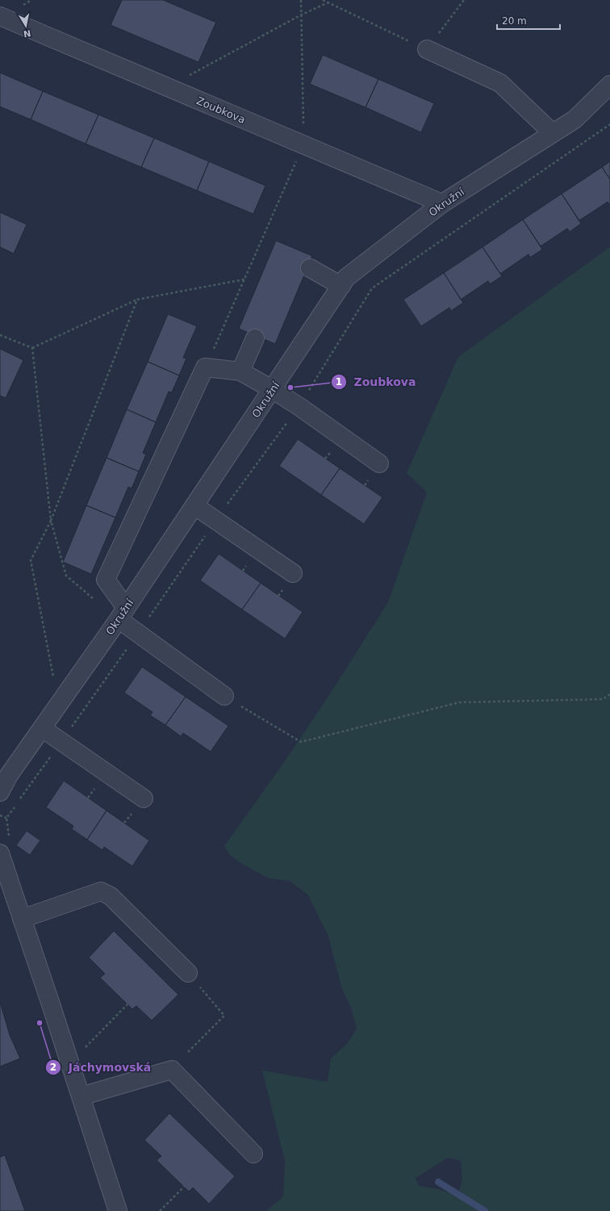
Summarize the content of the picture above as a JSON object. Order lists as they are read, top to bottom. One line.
{"streets":{"street":["Zoubkova","Okružní"]},"crossings":[["Zoubkova","Okružní"]],"places":["Zoubkova","Jáchymovská"],"scale_bar":"20 m","north":"bottom"}
